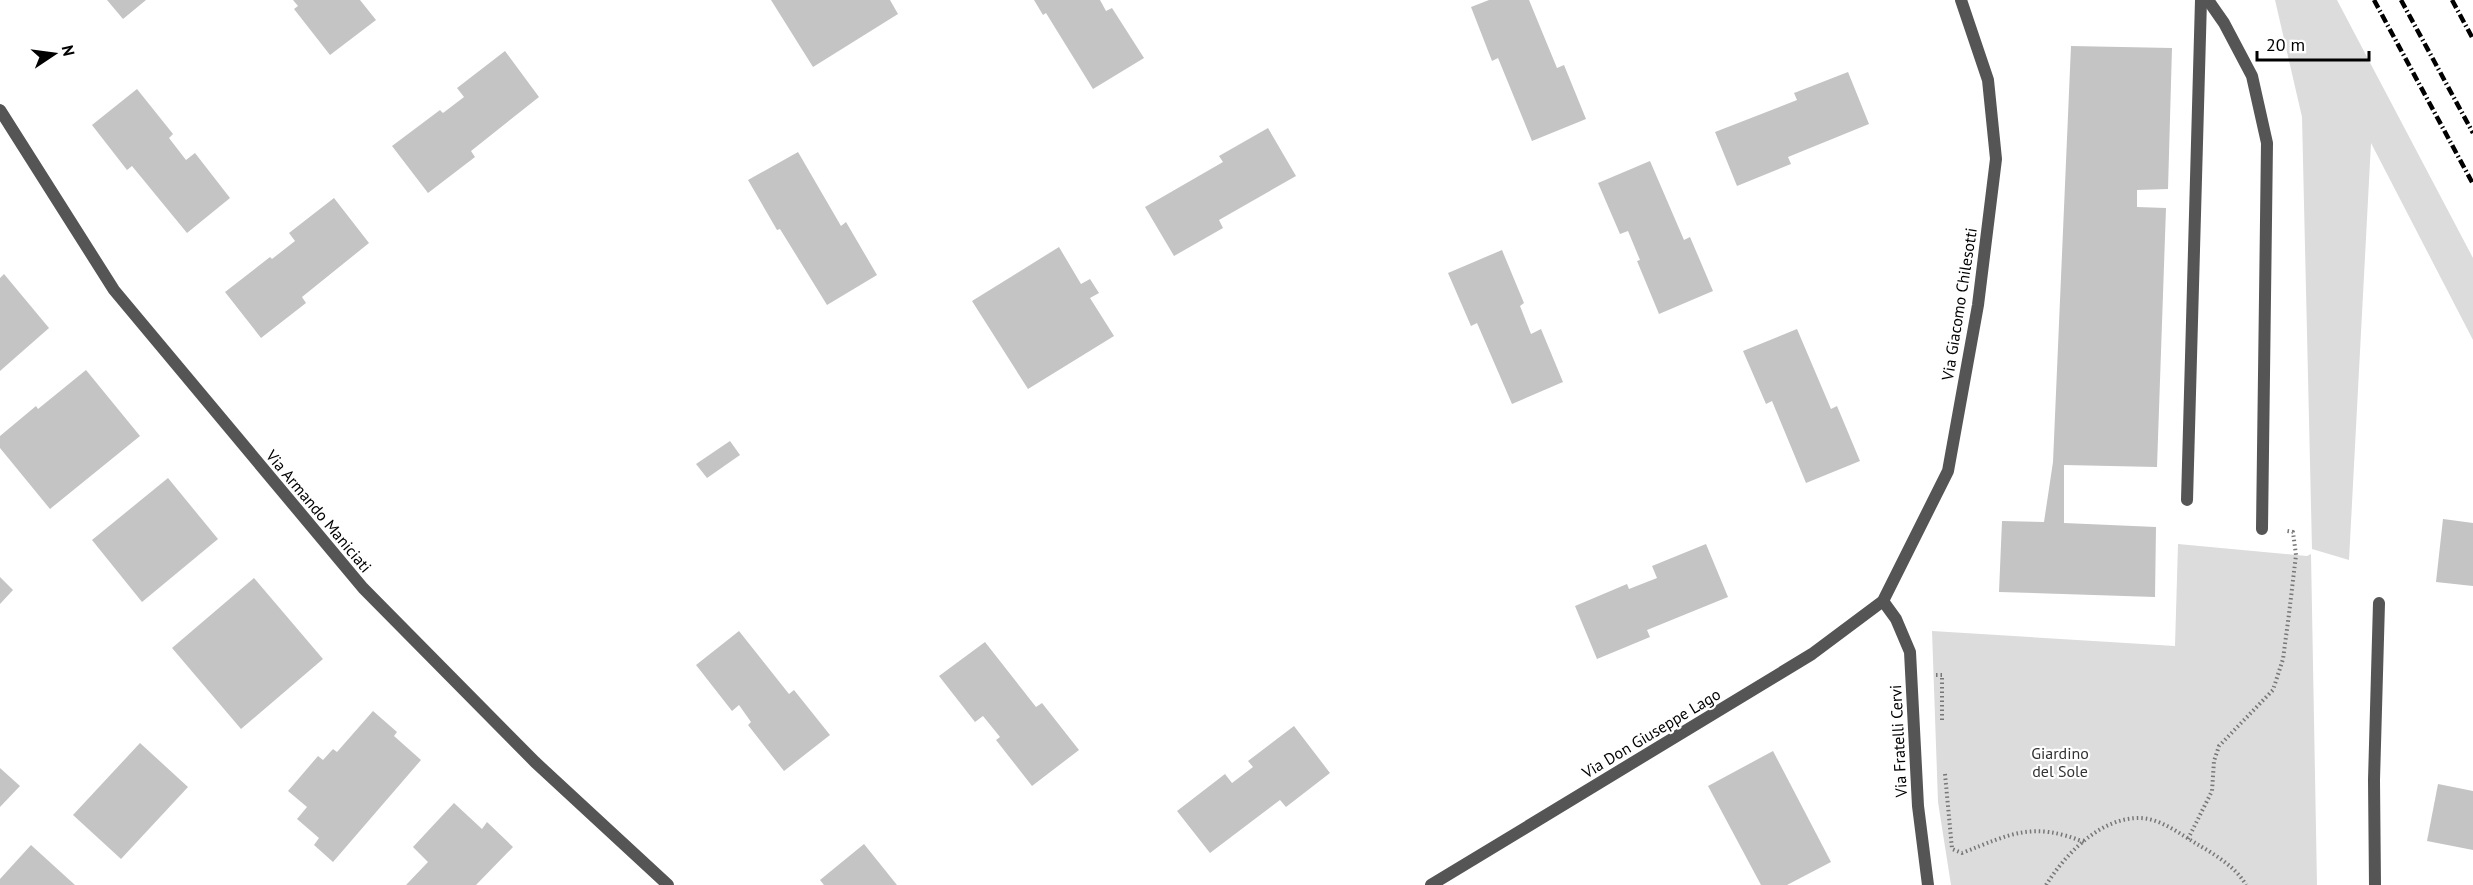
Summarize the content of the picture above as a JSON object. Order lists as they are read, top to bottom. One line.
{"streets":{"street":["Via Giacomo Chilesotti","Via Armando Maniciati","Via Don Giuseppe Lago","Via Fratelli Cervi"]},"crossings":[["Via Giacomo Chilesotti","Via Don Giuseppe Lago"],["Via Giacomo Chilesotti","Via Fratelli Cervi"],["Via Don Giuseppe Lago","Via Fratelli Cervi"]],"parks":["Giardino del Sole"],"scale_bar":"20 m","north":"right"}
